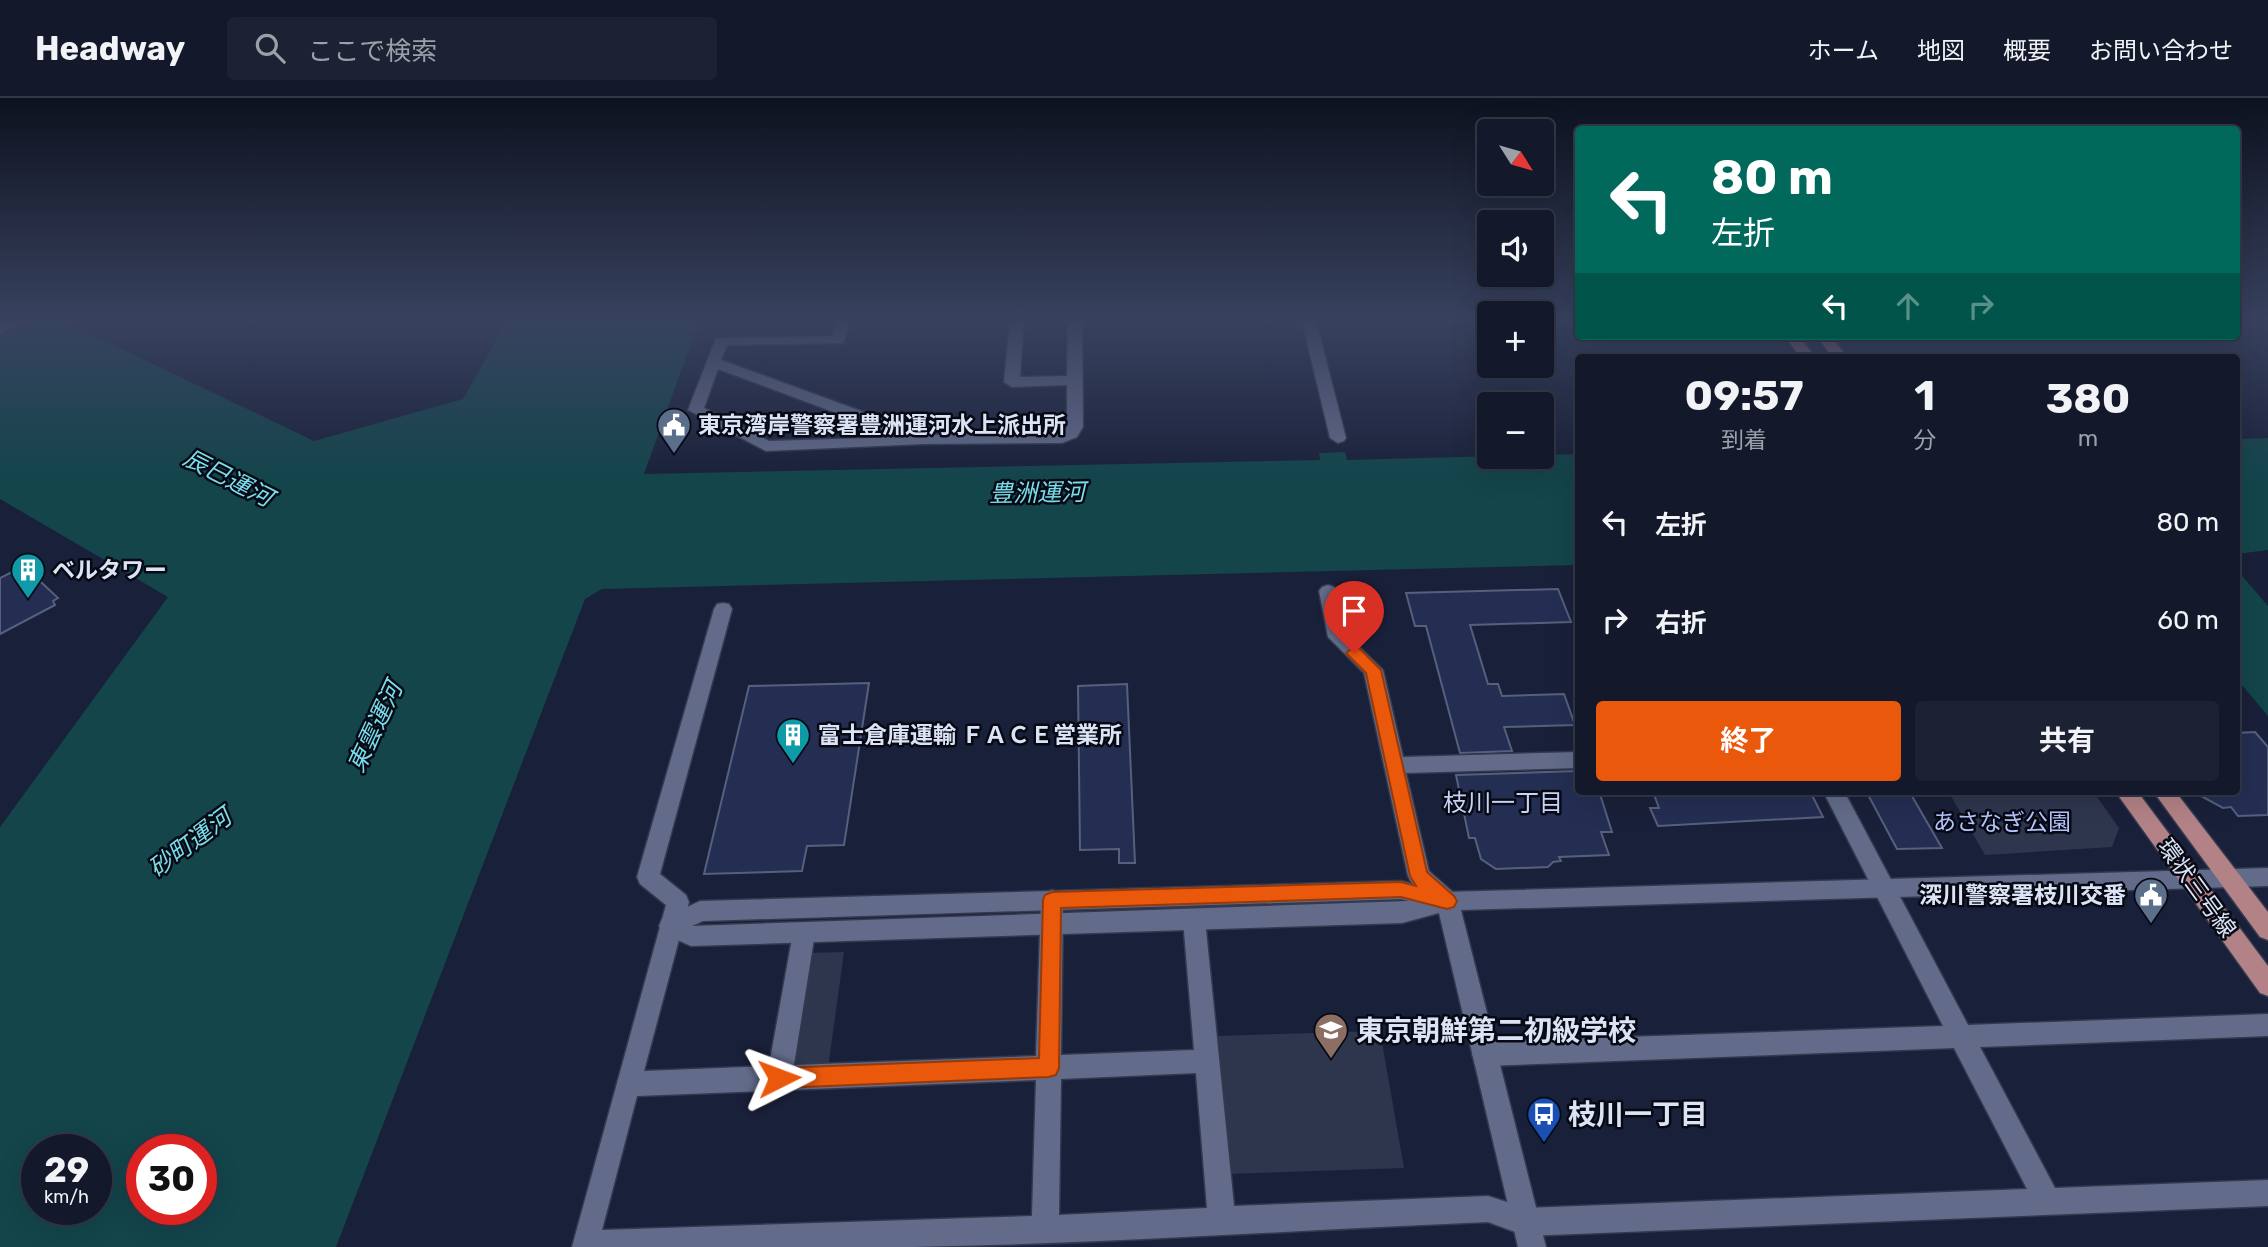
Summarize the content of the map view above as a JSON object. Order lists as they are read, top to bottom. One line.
{"streets":{"main road":["環状三号線"]},"districts":["枝川一丁目"],"water":["辰巳運河","豊洲運河","東雲運河","砂町運河"],"parks":["あさなぎ公園"],"places":{"public building":["東京湾岸警察署豊洲運河水上派出所","深川警察署枝川交番"],"building":["ベルタワー","富士倉庫運輸 ＦＡＣＥ営業所"],"school or university":["東京朝鮮第二初級学校"],"bus stop":["枝川一丁目"]},"north":"bottom right","page":{"header":"Headway","search":"ここで検索","nav":["ホーム","地図","概要","お問い合わせ"],"map_buttons":["+","−"],"turn":["80 m","左折"],"eta":["09:57","到着","1","分","380","m"],"list":[{"name":"左折","value":"80 m"},{"name":"右折","value":"60 m"}],"buttons":["終了","共有"],"speed":"29 km/h","limit":"30"}}
